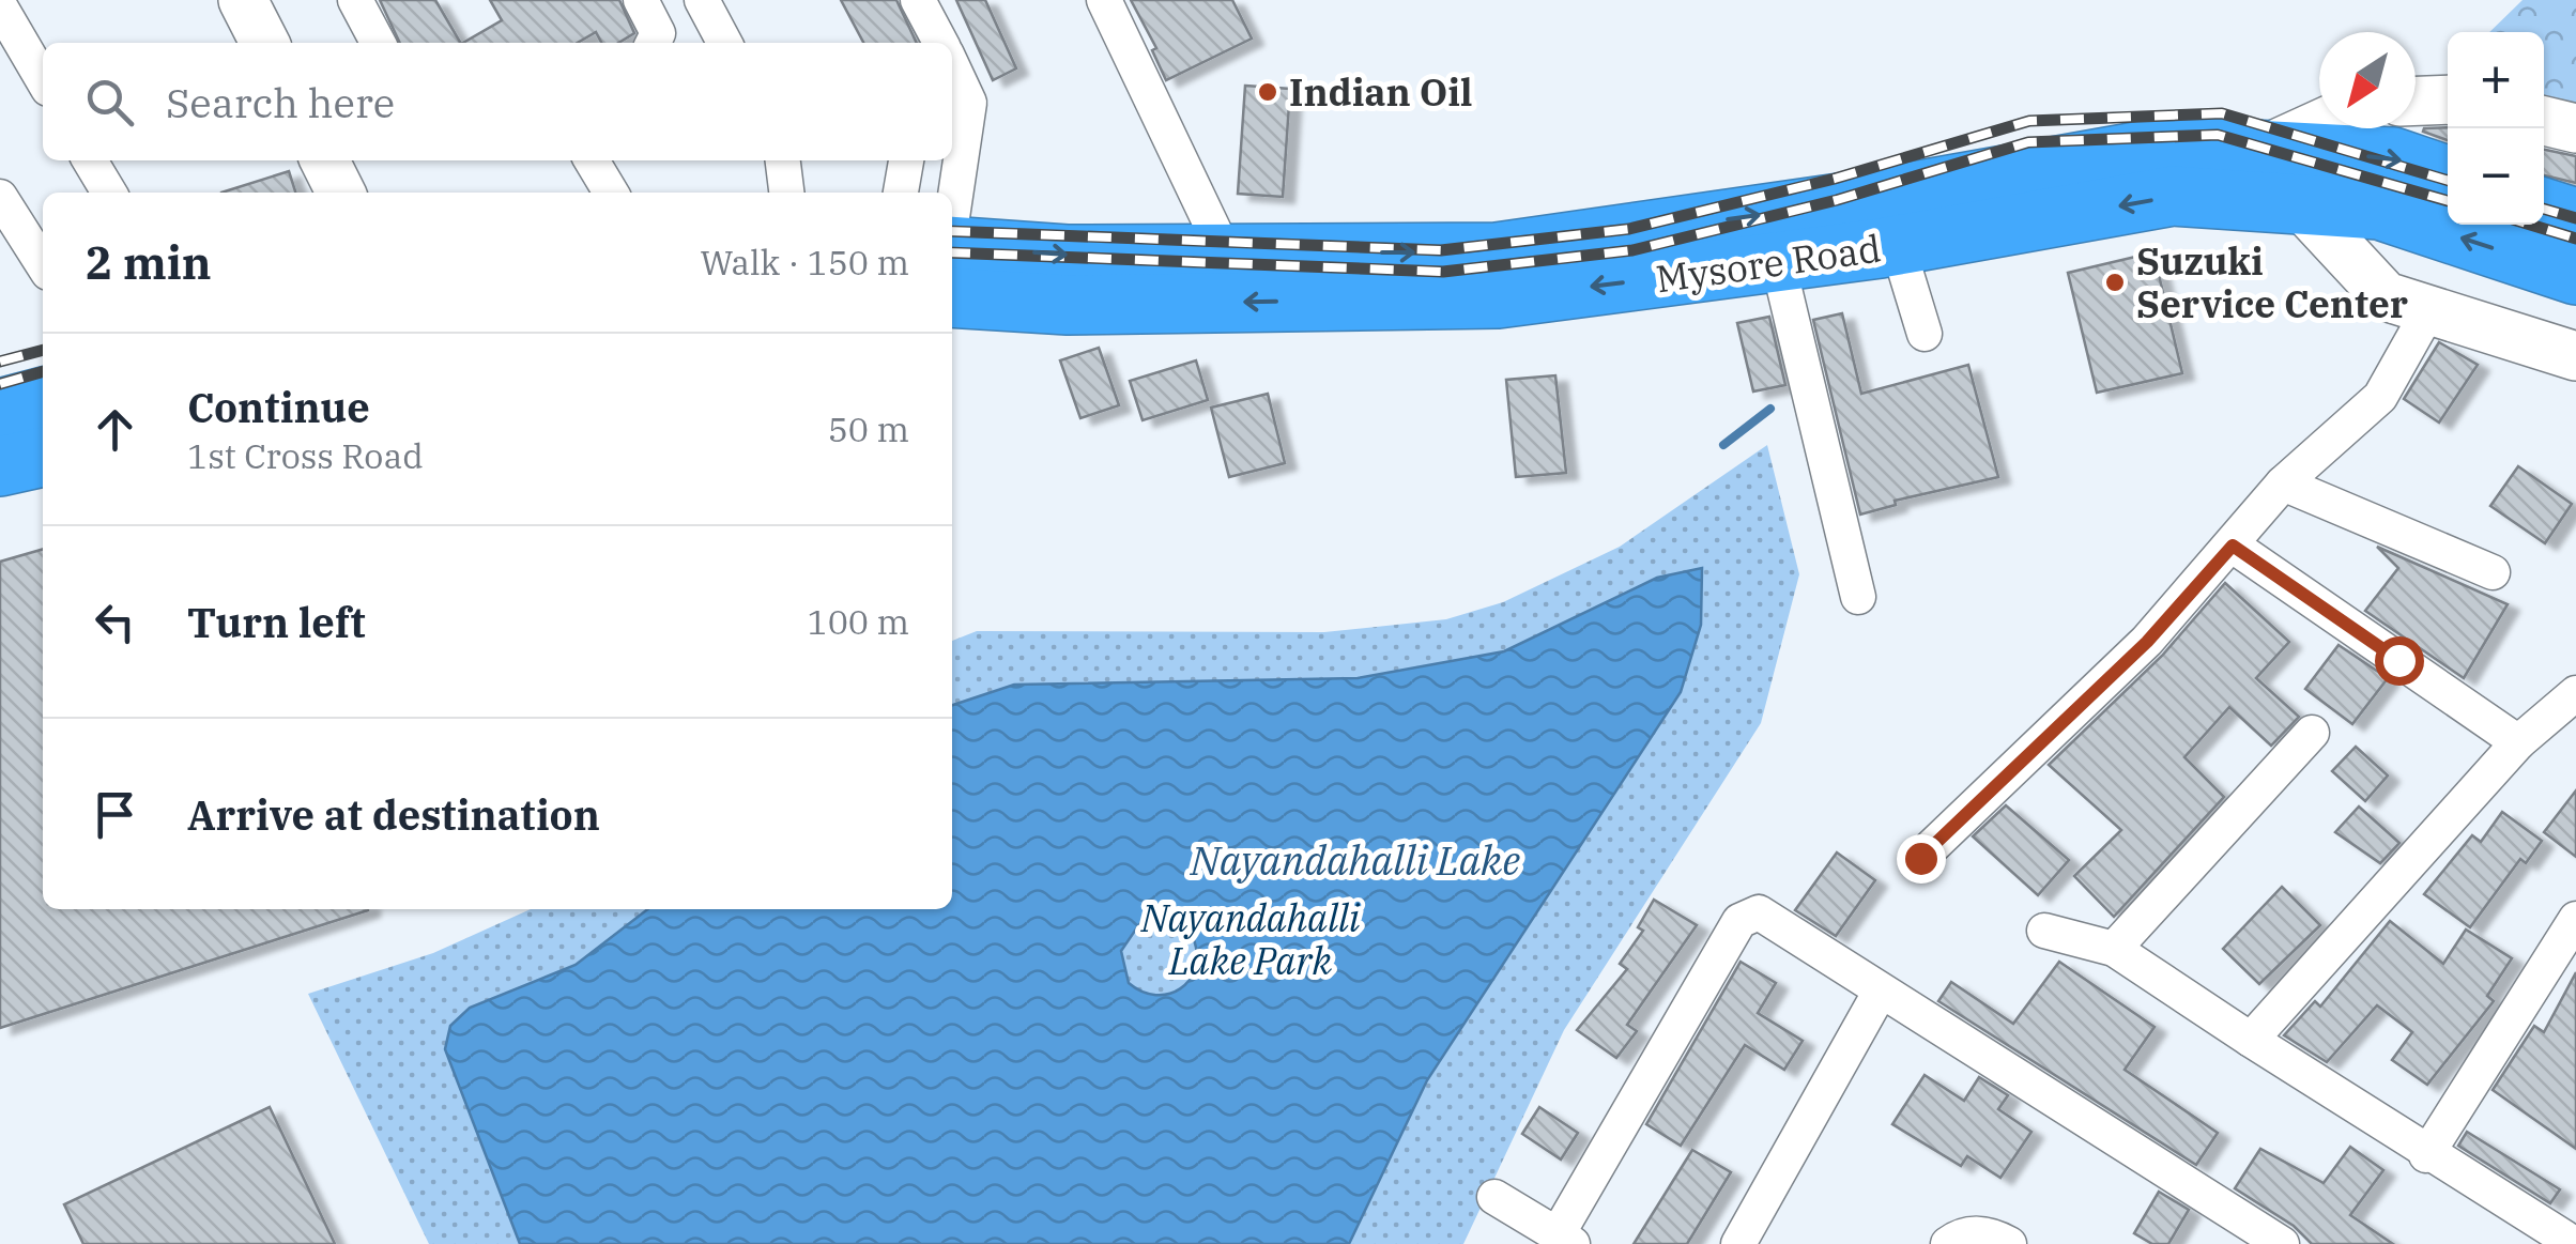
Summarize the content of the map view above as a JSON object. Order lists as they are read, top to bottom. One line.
{"streets":{"highway":["Mysore Road"]},"water":["Nayandahalli Lake"],"parks":["Nayandahalli Lake Park"],"places":["Indian Oil","Suzuki Service Center"],"north":"bottom left","page":{"map_buttons":["+","−"],"search":"Search here","heading":["2 min","Walk · 150 m"],"list":[["Continue","1st Cross Road","50 m"],["Turn left","100 m"],"Arrive at destination"]}}
